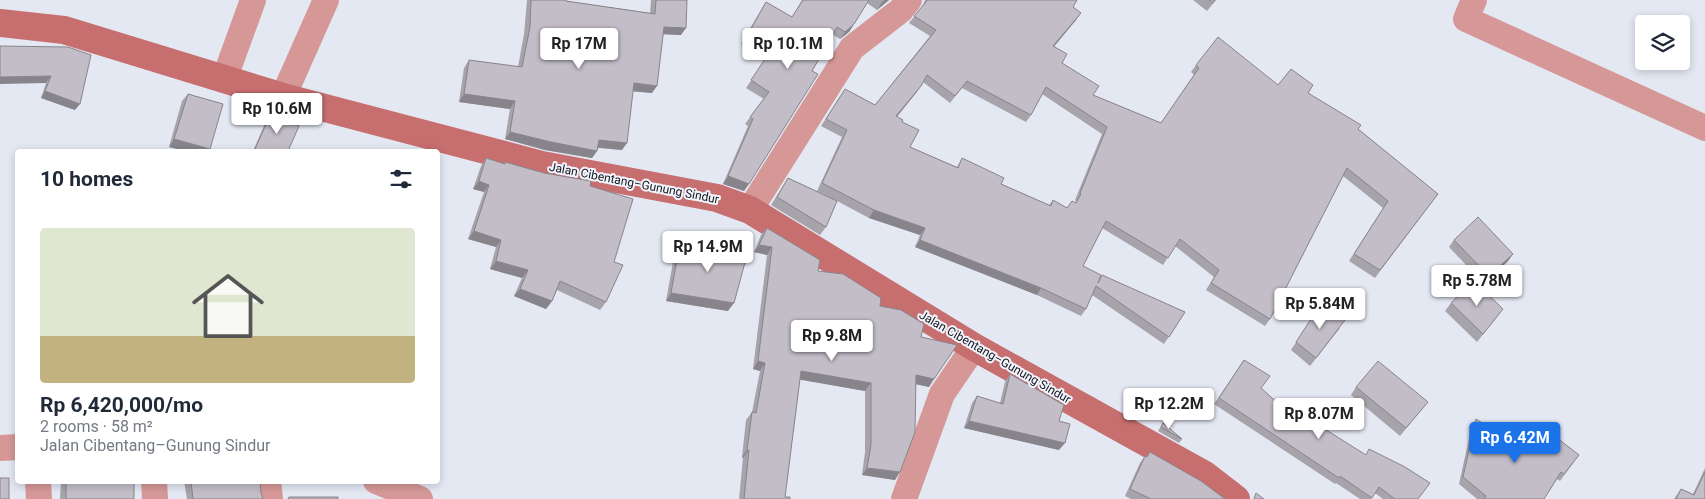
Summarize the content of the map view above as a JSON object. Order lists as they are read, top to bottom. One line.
{"streets":{"street":["Jalan Cibentang–Gunung Sindur"]},"page":{"price":["Rp 17M","Rp 10.1M","Rp 10.6M","Rp 14.9M","Rp 5.78M","Rp 5.84M","Rp 9.8M","Rp 12.2M","Rp 8.07M","Rp 6.42M"],"heading":"10 homes","list":[{"name":"Rp 6,420,000/mo","note":"2 rooms · 58 m² · Jalan Cibentang–Gunung Sindur"}]}}
